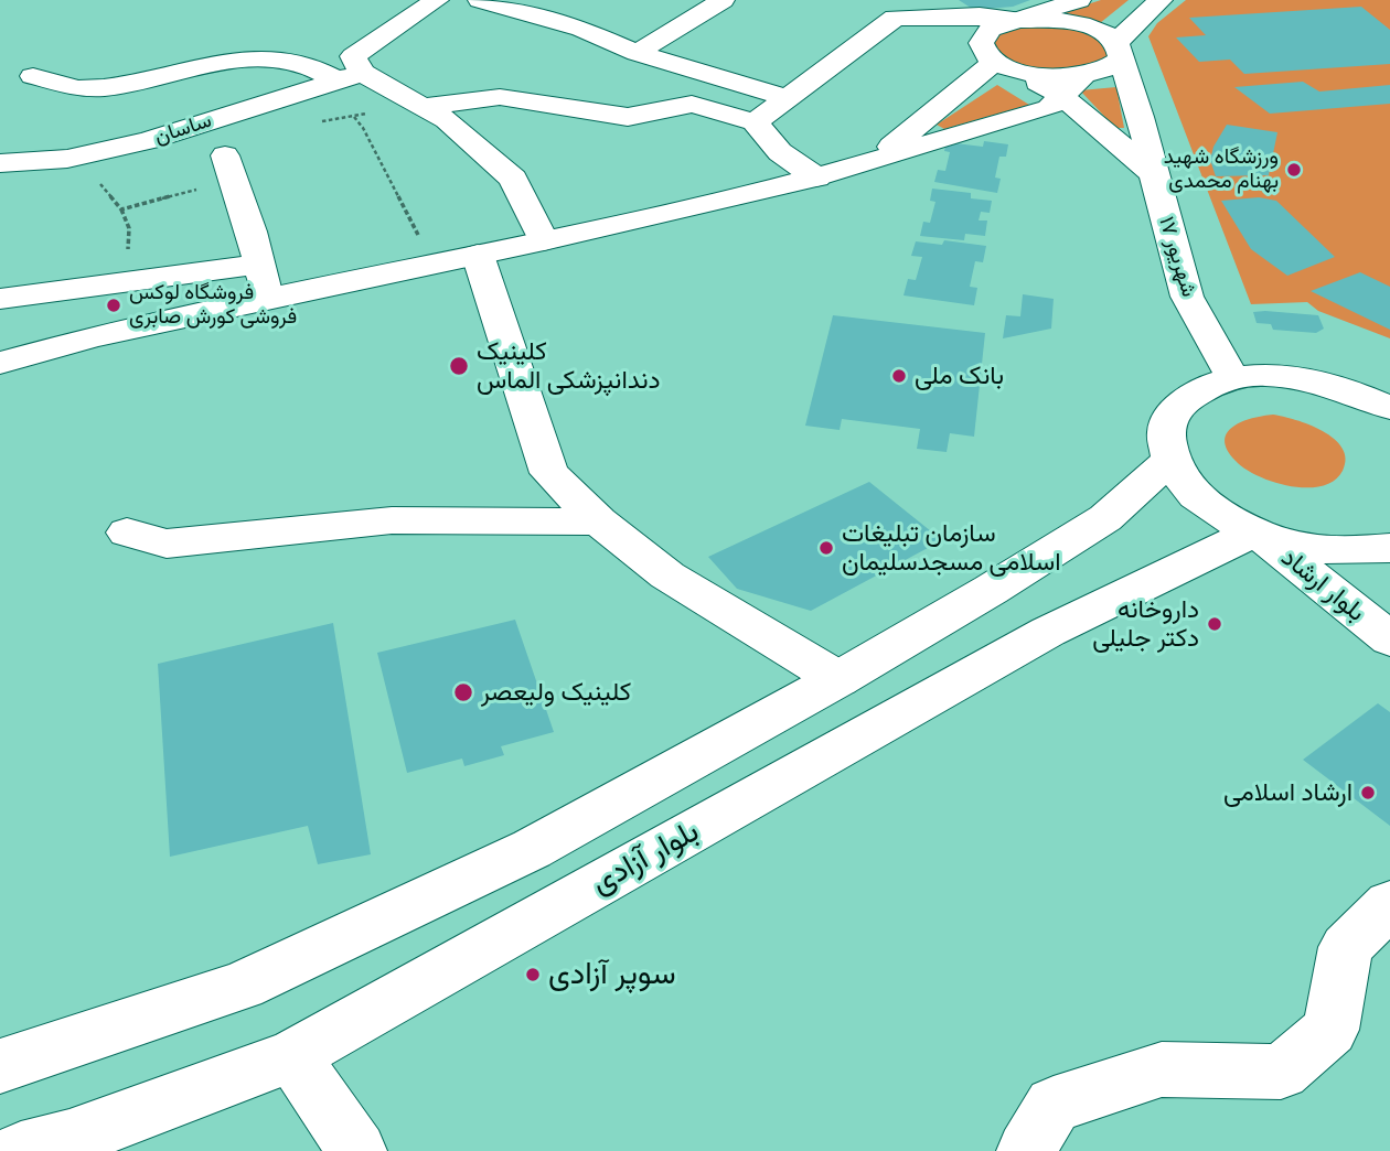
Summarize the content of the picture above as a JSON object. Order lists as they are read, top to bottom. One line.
{"streets":{"main road":["ساسان","۱۷ شهریور","بلوار ارشاد","بلوار آزادی"]},"crossings":[["بلوار ارشاد","بلوار آزادی"]],"places":["ورزشگاه شهید بهنام محمدی","فروشگاه لوکس فروشی کورش صابری","کلینیک دندانپزشکی الماس","بانک ملی","سازمان تبلیغات اسلامی مسجدسلیمان","داروخانه دکتر جلیلی","کلینیک ولیعصر","ارشاد اسلامی","سوپر آزادی"]}
